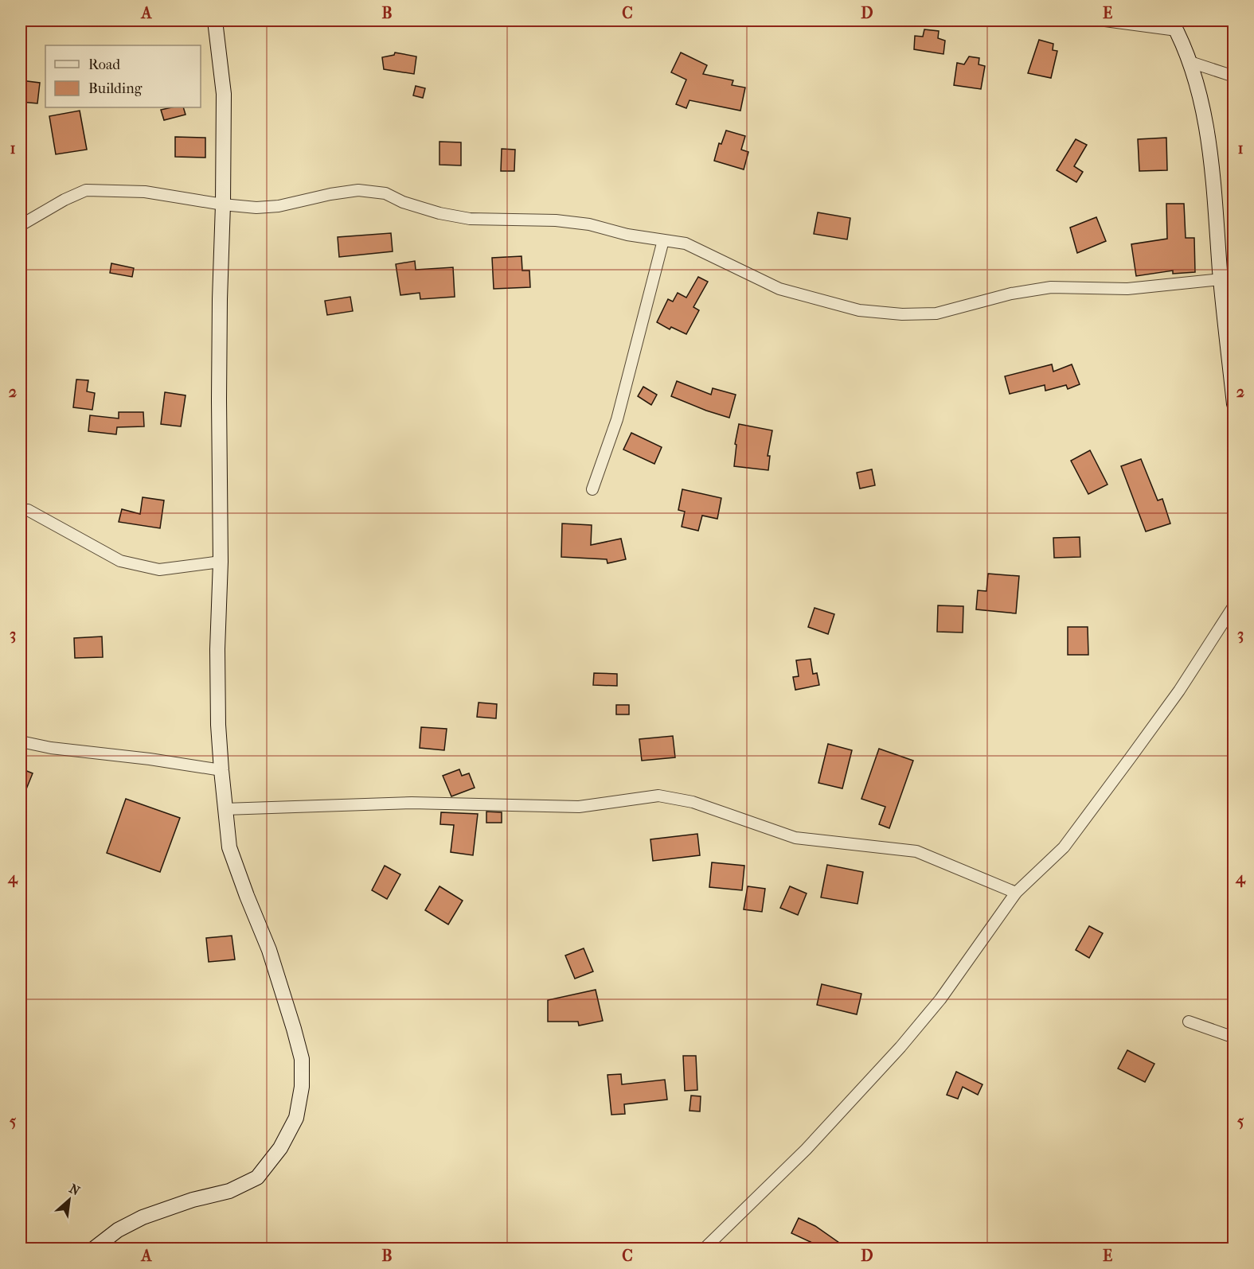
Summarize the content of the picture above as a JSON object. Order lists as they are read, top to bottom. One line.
{"legend":["Road","Building"],"north":"top right","grid":{"columns":["A","B","C","D","E"],"rows":["1","2","3","4","5"]}}
